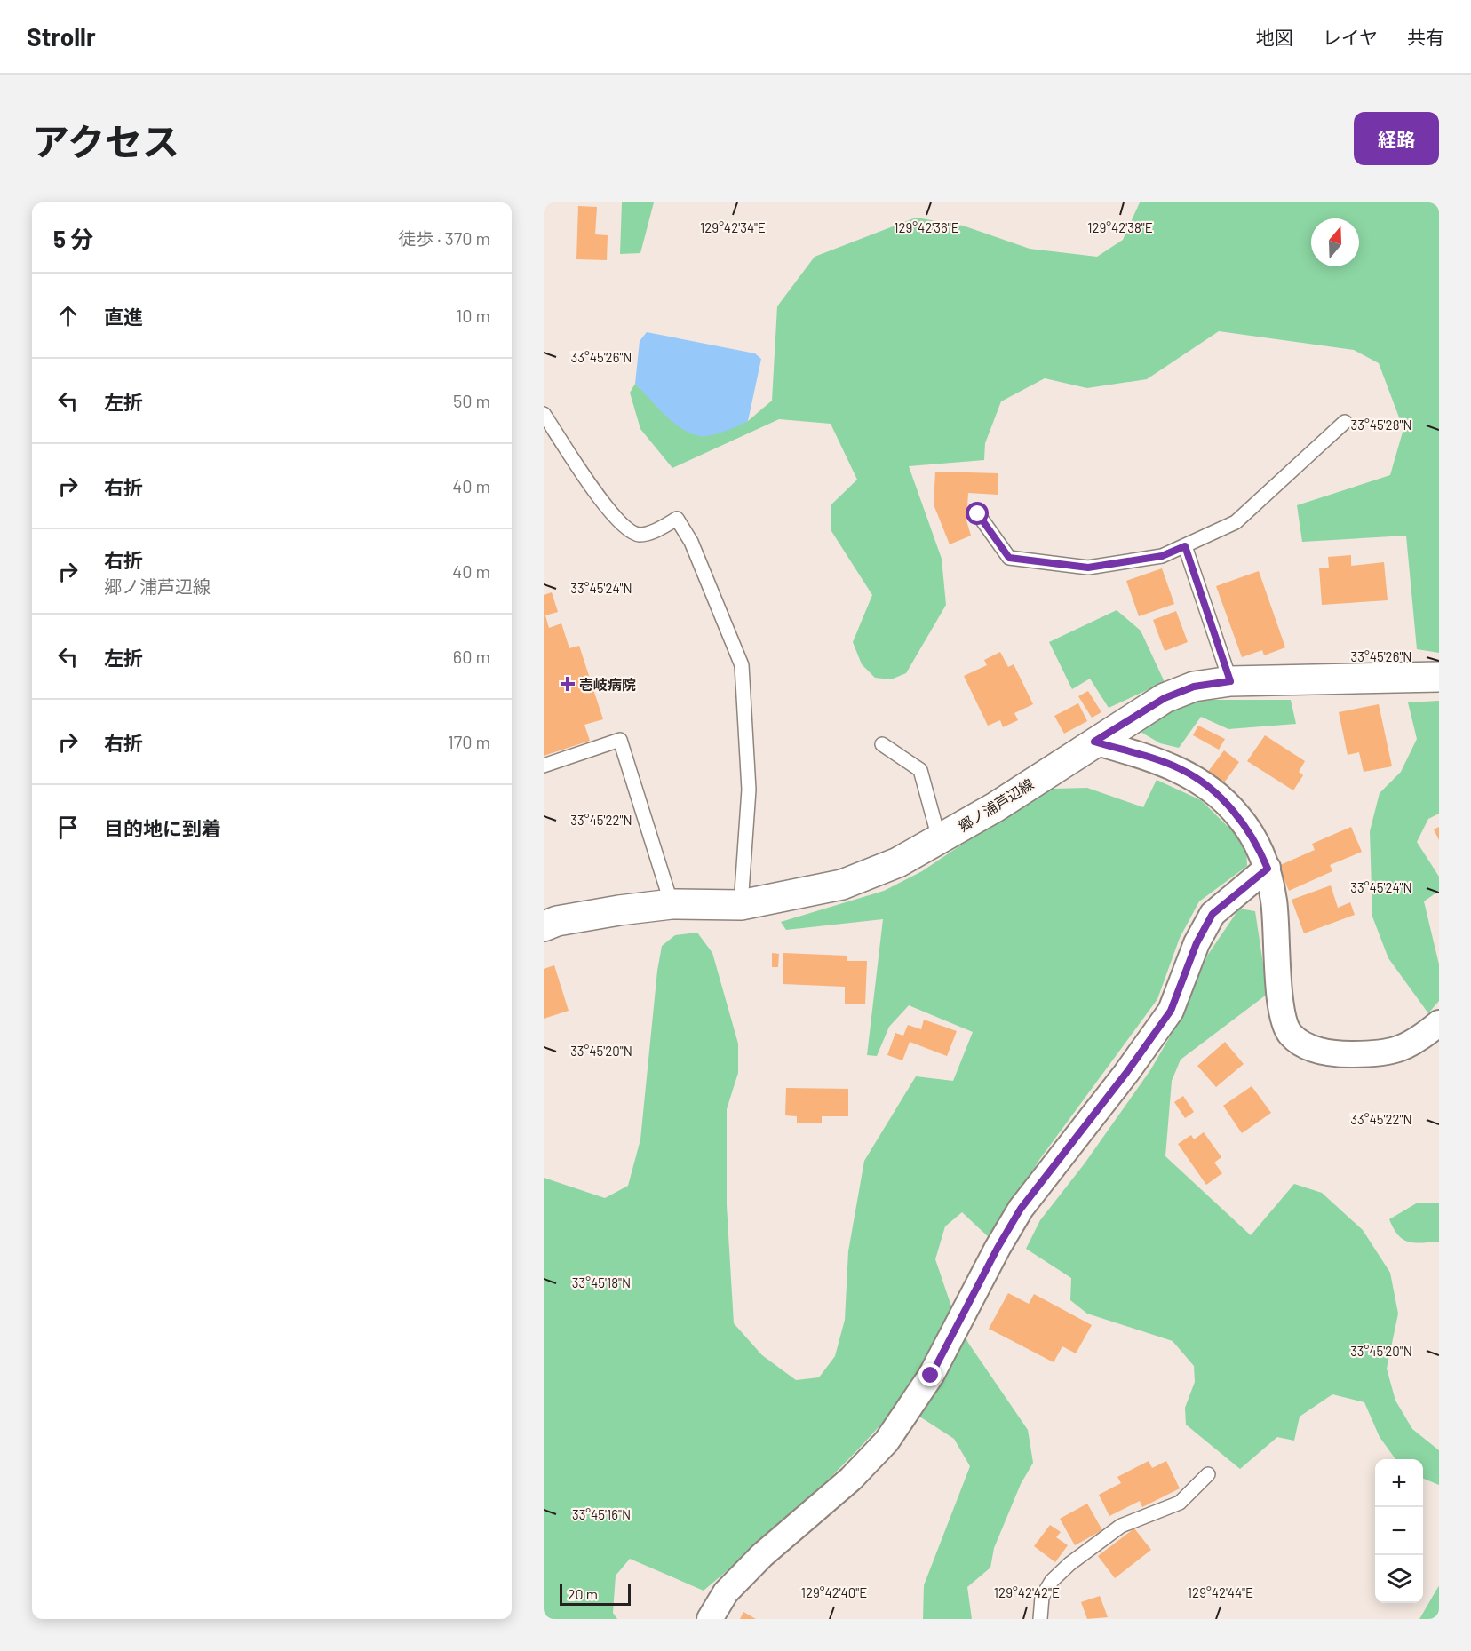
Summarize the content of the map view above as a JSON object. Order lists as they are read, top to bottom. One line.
{"streets":{"main road":["郷ノ浦芦辺線"]},"places":{"health":["壱岐病院"]},"scale_bar":"20 m","north":"top","page":{"header":"Strollr","nav":["地図","レイヤ","共有"],"title":"アクセス","buttons":"経路","heading":["5 分","徒歩 · 370 m"],"list":[["直進","10 m"],["左折","50 m"],["右折","40 m"],["右折","郷ノ浦芦辺線","40 m"],["左折","60 m"],["右折","170 m"],"目的地に到着"],"map_buttons":["+","−"],"scale":"20 m"},"coordinates":["129°42'34\"E","129°42'36\"E","129°42'38\"E","33°45'26\"N","33°45'28\"N","33°45'24\"N","33°45'22\"N","33°45'20\"N","33°45'18\"N","33°45'16\"N","129°42'40\"E","129°42'42\"E","129°42'44\"E"]}
